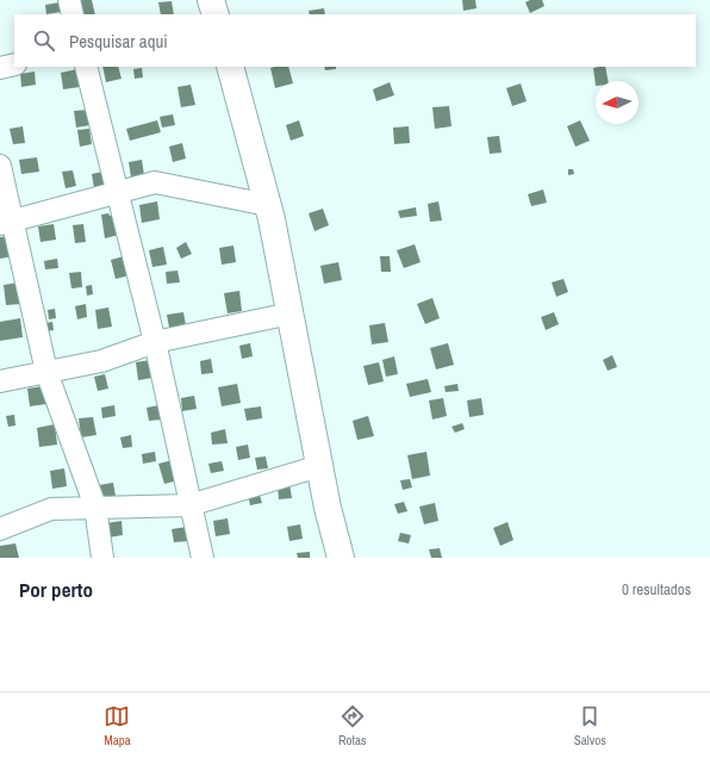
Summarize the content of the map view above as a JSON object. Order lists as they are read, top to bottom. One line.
{"north":"left","page":{"search":"Pesquisar aqui","heading":["Por perto","0 resultados"],"nav":["Mapa","Rotas","Salvos"]}}
